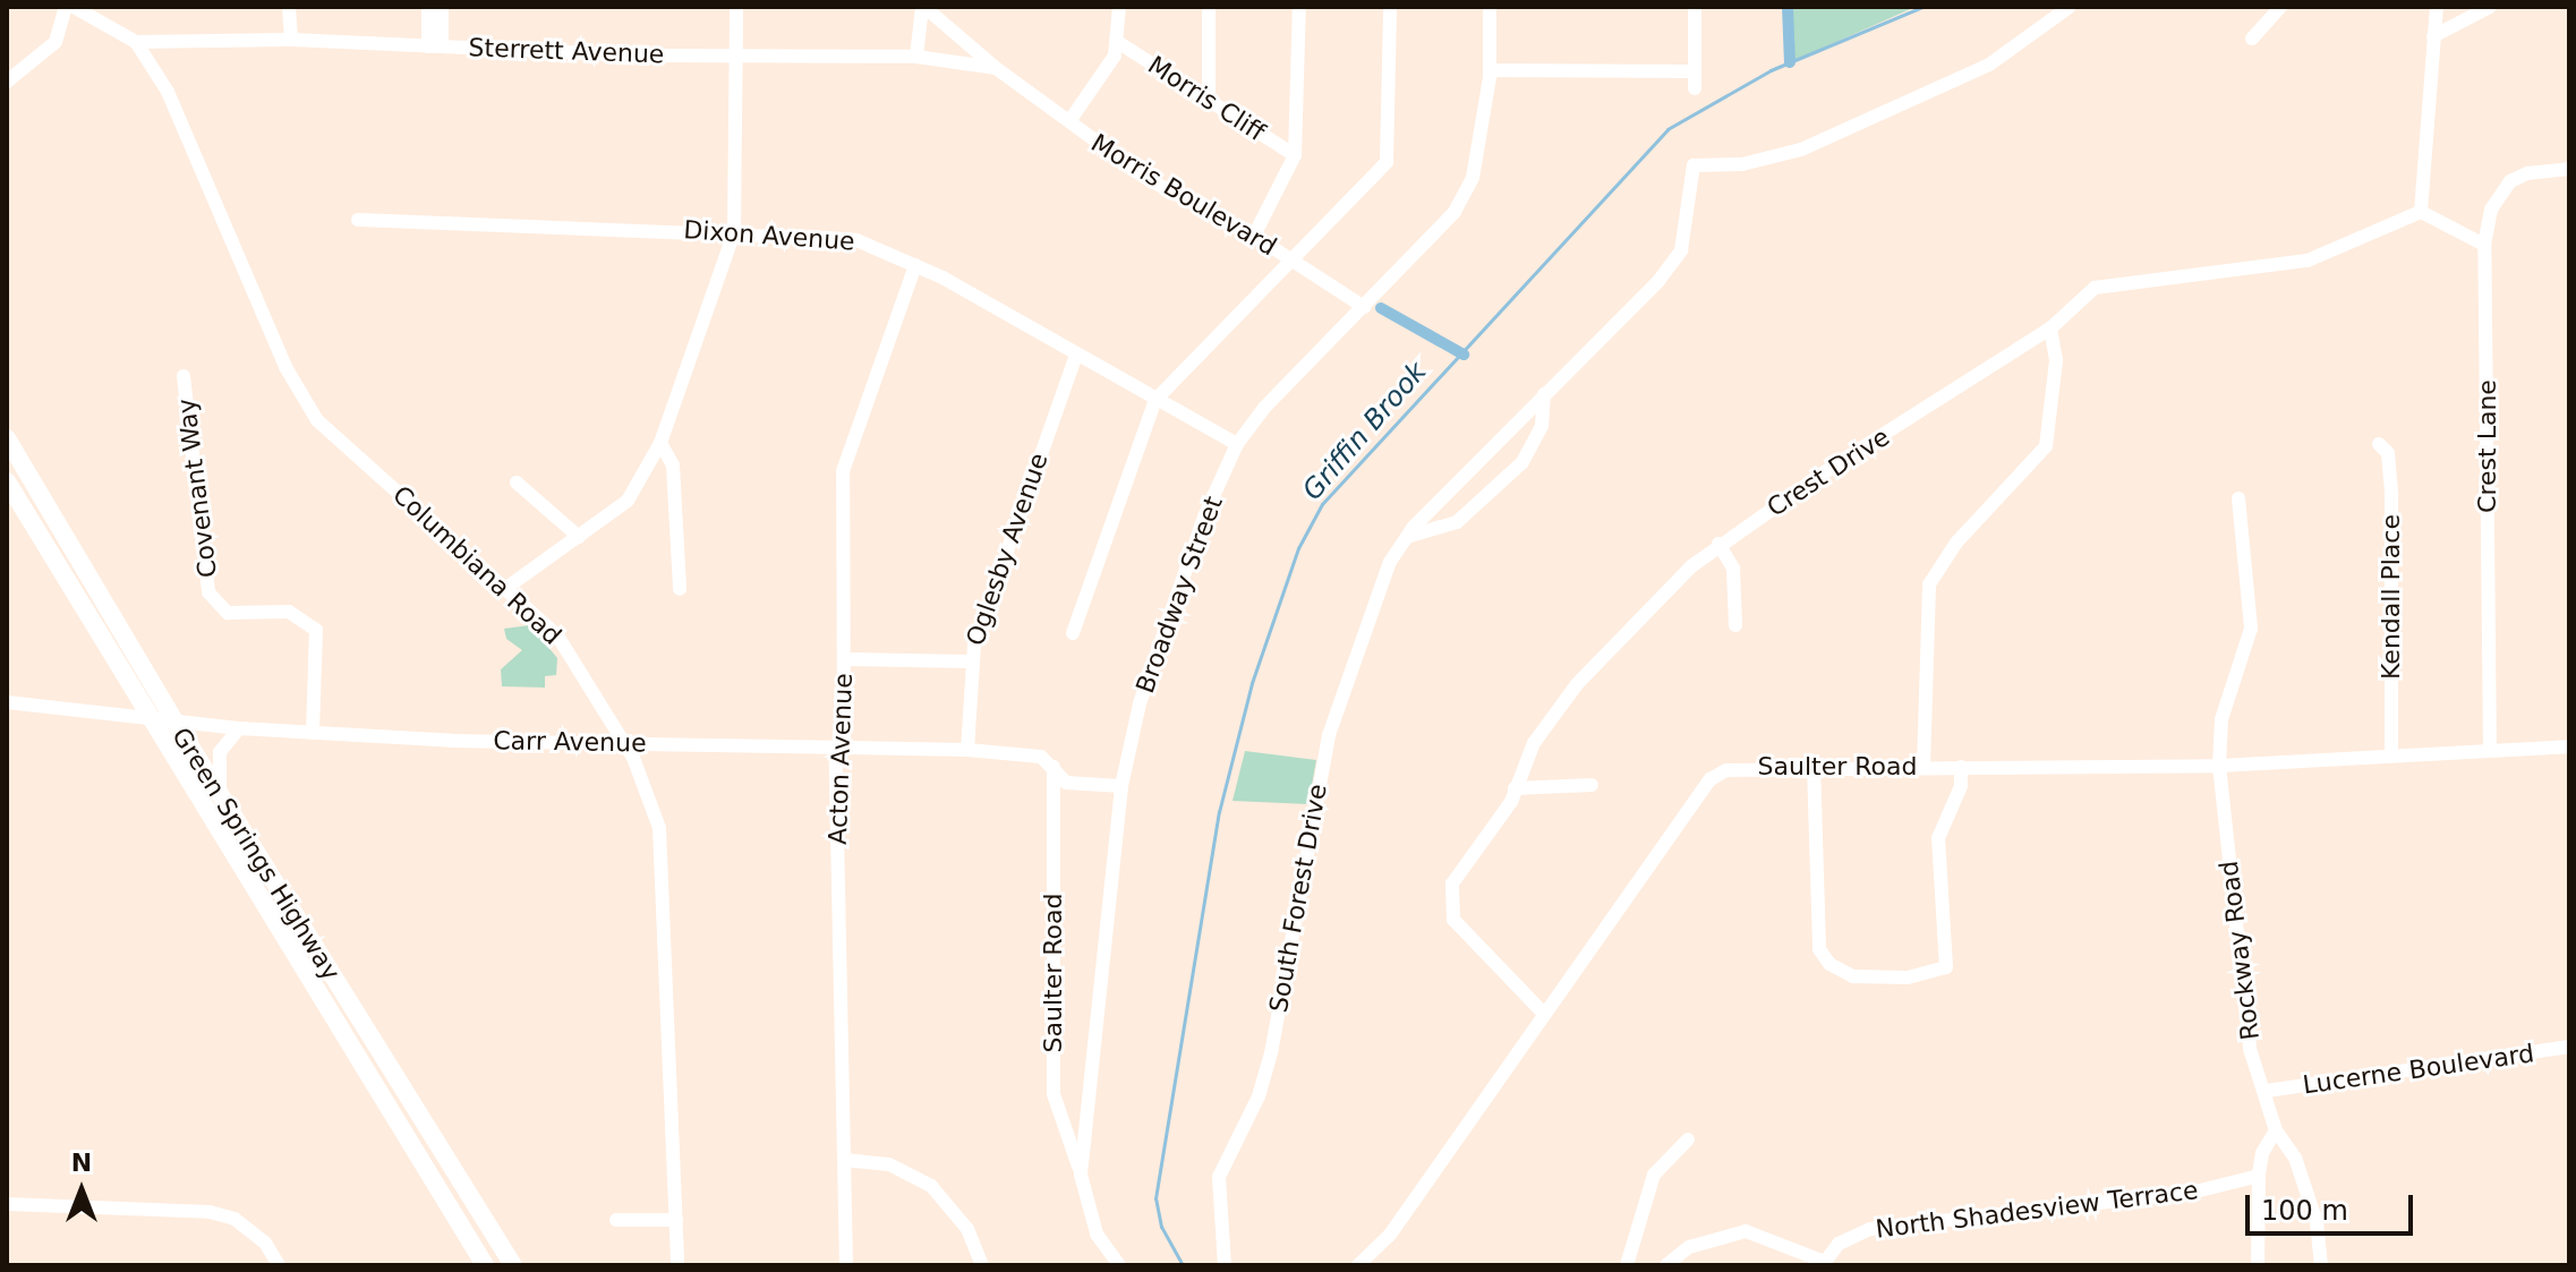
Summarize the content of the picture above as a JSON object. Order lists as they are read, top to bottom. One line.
{"streets":{"main road":["Green Springs Highway"],"street":["Sterrett Avenue","Morris Cliff","Morris Boulevard","Dixon Avenue","Crest Lane","Crest Drive","Covenant Way","Oglesby Avenue","Columbiana Road","Broadway Street","Kendall Place","Carr Avenue","Acton Avenue","Saulter Road","South Forest Drive","Rockway Road","Lucerne Boulevard","North Shadesview Terrace"]},"crossings":[["Sterrett Avenue","Morris Boulevard"],["Sterrett Avenue","Columbiana Road"],["Morris Boulevard","Broadway Street"],["Dixon Avenue","Oglesby Avenue"],["Dixon Avenue","Broadway Street"],["Dixon Avenue","Acton Avenue"],["Crest Lane","Saulter Road"],["Crest Drive","Saulter Road"],["Covenant Way","Carr Avenue"],["Oglesby Avenue","Carr Avenue"],["Columbiana Road","Carr Avenue"],["Broadway Street","Carr Avenue"],["Broadway Street","Saulter Road"],["Kendall Place","Saulter Road"],["Carr Avenue","Acton Avenue"],["Carr Avenue","Saulter Road"],["Carr Avenue","Green Springs Highway"],["Saulter Road","Rockway Road"],["Rockway Road","Lucerne Boulevard"]],"water":["Griffin Brook"],"scale_bar":"100 m","north":"top"}
